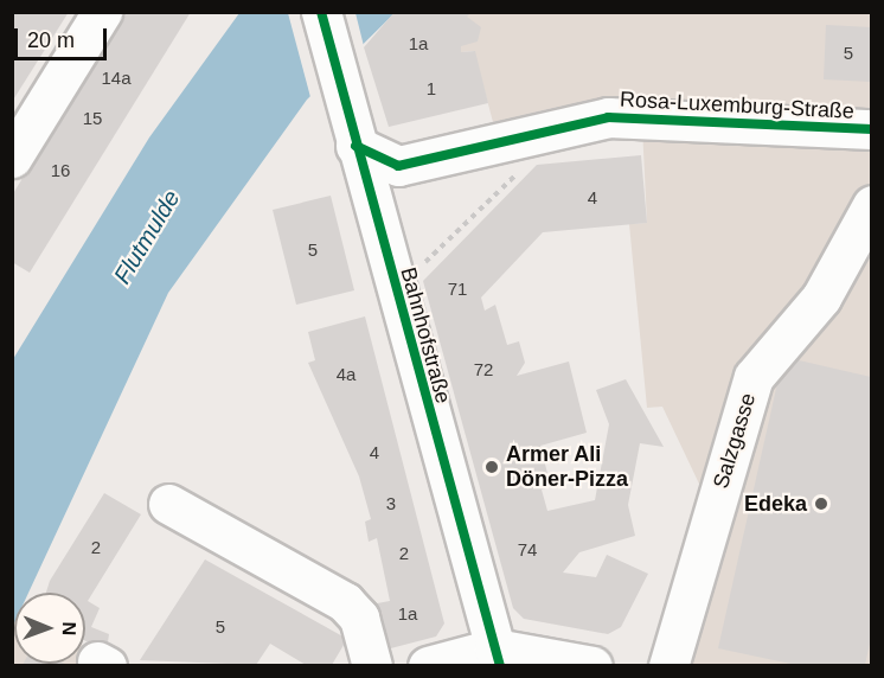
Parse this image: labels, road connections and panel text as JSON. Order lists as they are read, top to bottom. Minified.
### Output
{"streets":{"street":["Rosa-Luxemburg-Straße","Bahnhofstraße","Salzgasse"]},"crossings":[["Rosa-Luxemburg-Straße","Bahnhofstraße"]],"water":["Flutmulde"],"places":["Armer Ali Döner-Pizza","Edeka"],"house_numbers":["1a","5","14a","1","15","16","4","5","71","72","4a","4","3","2","74","2","1a","5"],"scale_bar":"20 m","north":"right"}
